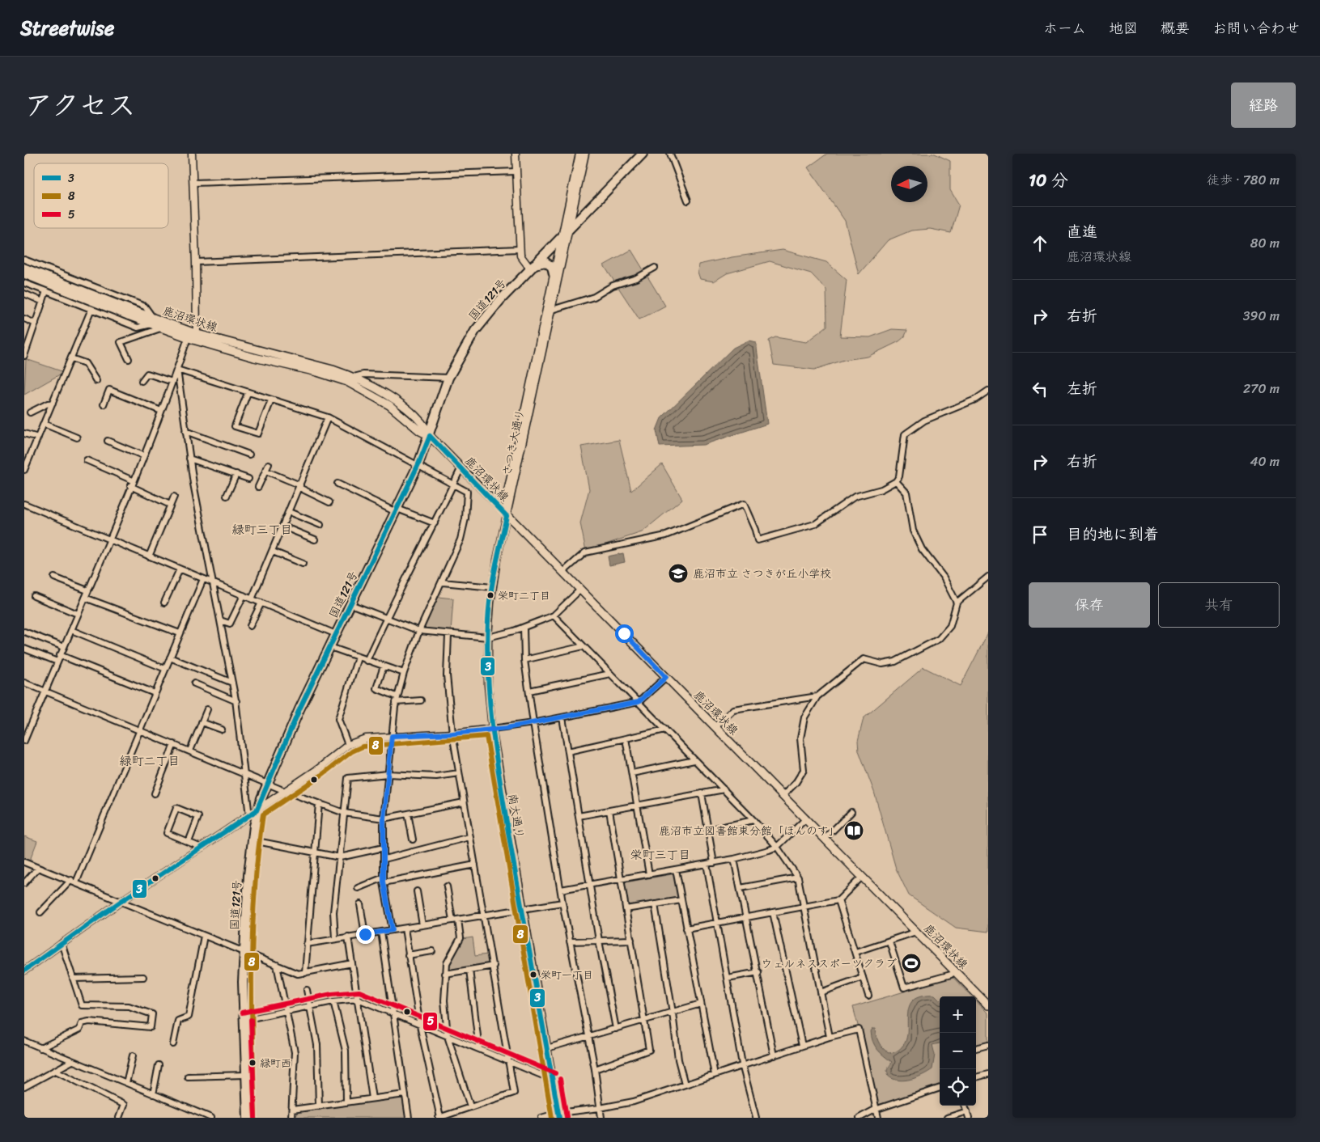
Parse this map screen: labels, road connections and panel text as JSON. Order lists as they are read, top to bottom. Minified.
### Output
{"streets":{"highway":["国道121号"],"main road":["鹿沼環状線"],"street":["さつき大通り","南大通り"]},"crossings":[["国道121号","鹿沼環状線"],["国道121号","さつき大通り"],["鹿沼環状線","さつき大通り"],["鹿沼環状線","南大通り"],["さつき大通り","南大通り"]],"districts":["緑町三丁目","緑町二丁目","栄町三丁目"],"places":{"school or university":["鹿沼市立 さつきが丘小学校"],"other":["栄町二丁目","栄町一丁目","緑町西"],"library":["鹿沼市立図書館東分館「ほんのす」"],"sports":["ウェルネススポーツクラブ"]},"lines":["transit line 3","transit line 8","transit line 5"],"legend":["3","8","5"],"north":"left","page":{"header":"Streetwise","nav":["ホーム","地図","概要","お問い合わせ"],"title":"アクセス","buttons":["経路",["保存","共有"]],"heading":["10 分","徒歩 · 780 m"],"list":[["直進","鹿沼環状線","80 m"],["右折","390 m"],["左折","270 m"],["右折","40 m"],"目的地に到着"],"map_buttons":["+","−"]}}
